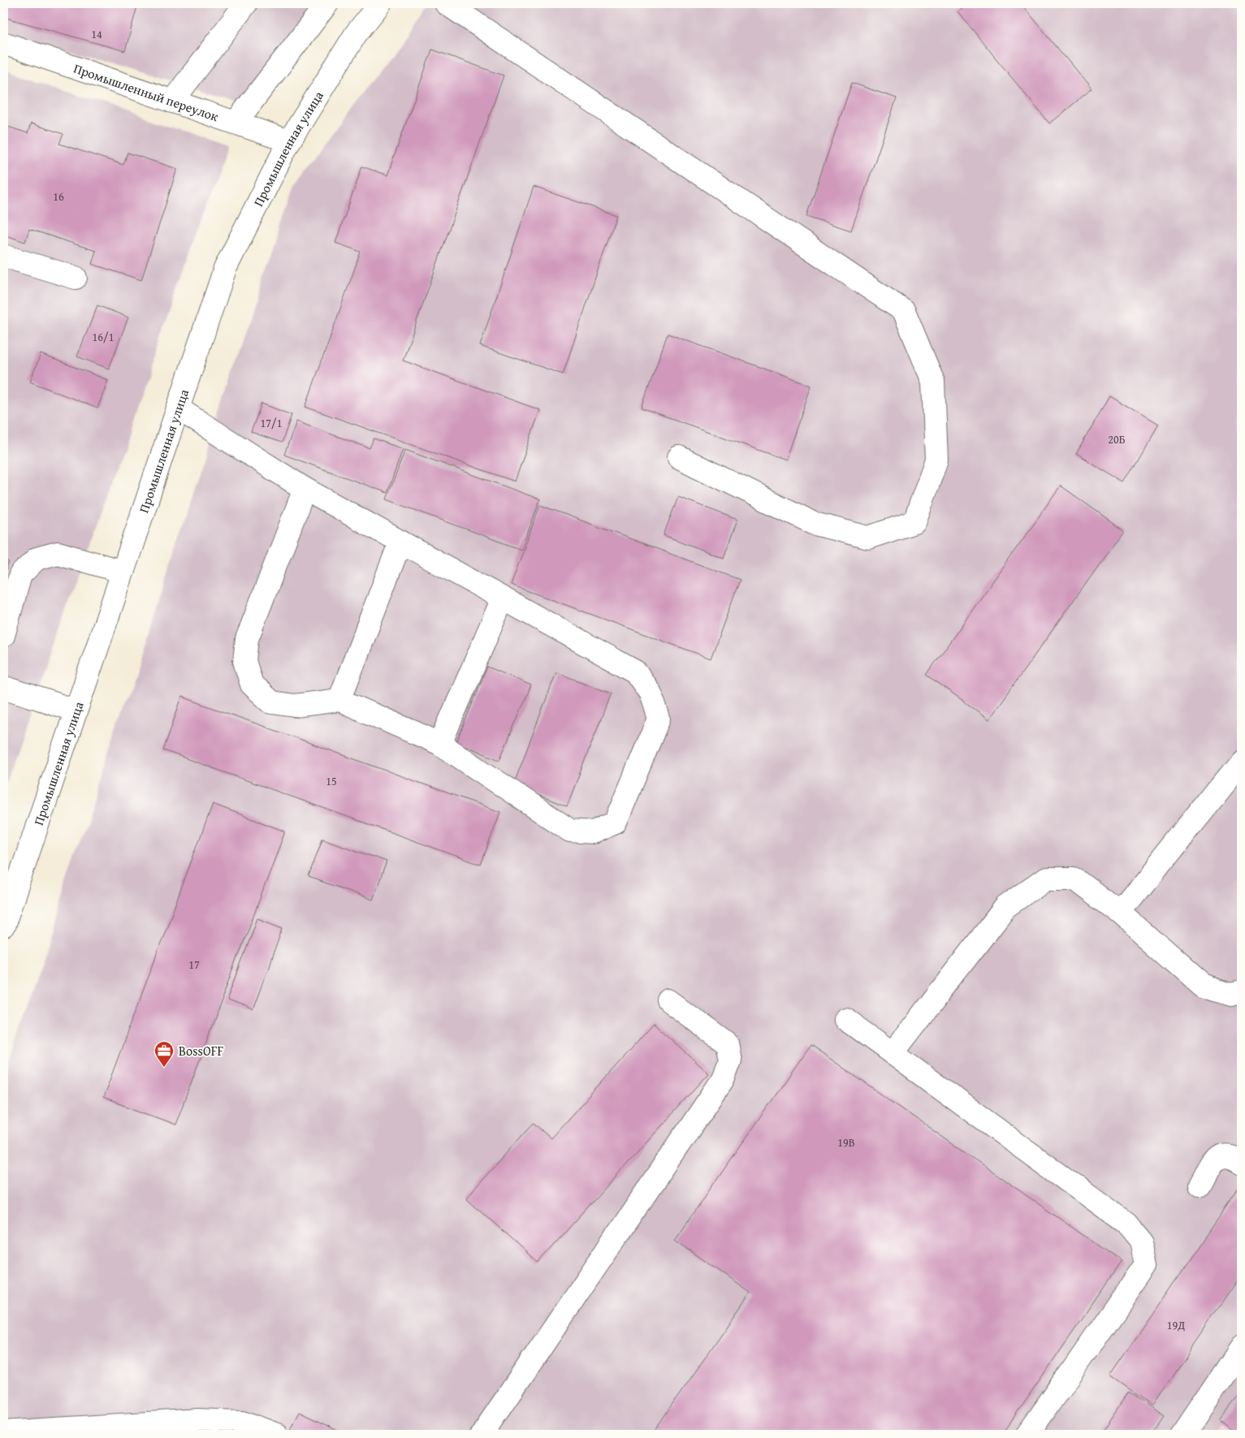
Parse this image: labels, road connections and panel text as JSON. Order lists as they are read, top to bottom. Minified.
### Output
{"streets":{"street":["Промышленный переулок","Промышленная улица"]},"crossings":[["Промышленный переулок","Промышленная улица"]],"places":{"office":["BossOFF"]},"house_numbers":["14","16","16/1","17/1","20Б","15","17","19В","19Д"]}
